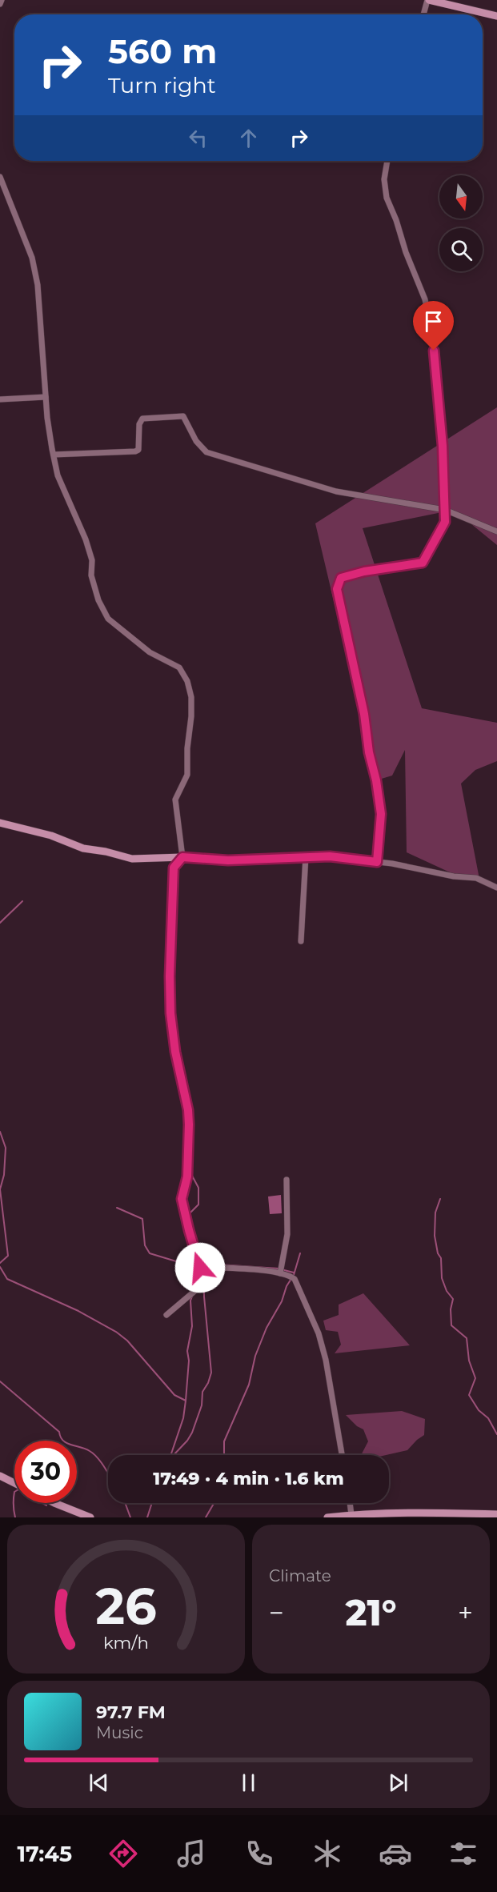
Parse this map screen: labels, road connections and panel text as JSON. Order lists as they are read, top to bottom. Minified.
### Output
{"north":"bottom","page":{"turn":["560 m","Turn right"],"limit":"30","trip":"17:49 · 4 min · 1.6 km","tile":"Climate","heat":["−","21°","+"],"song":["97.7 FM","Music"],"tabs":"17:45","gauge":["26","km/h"]}}
